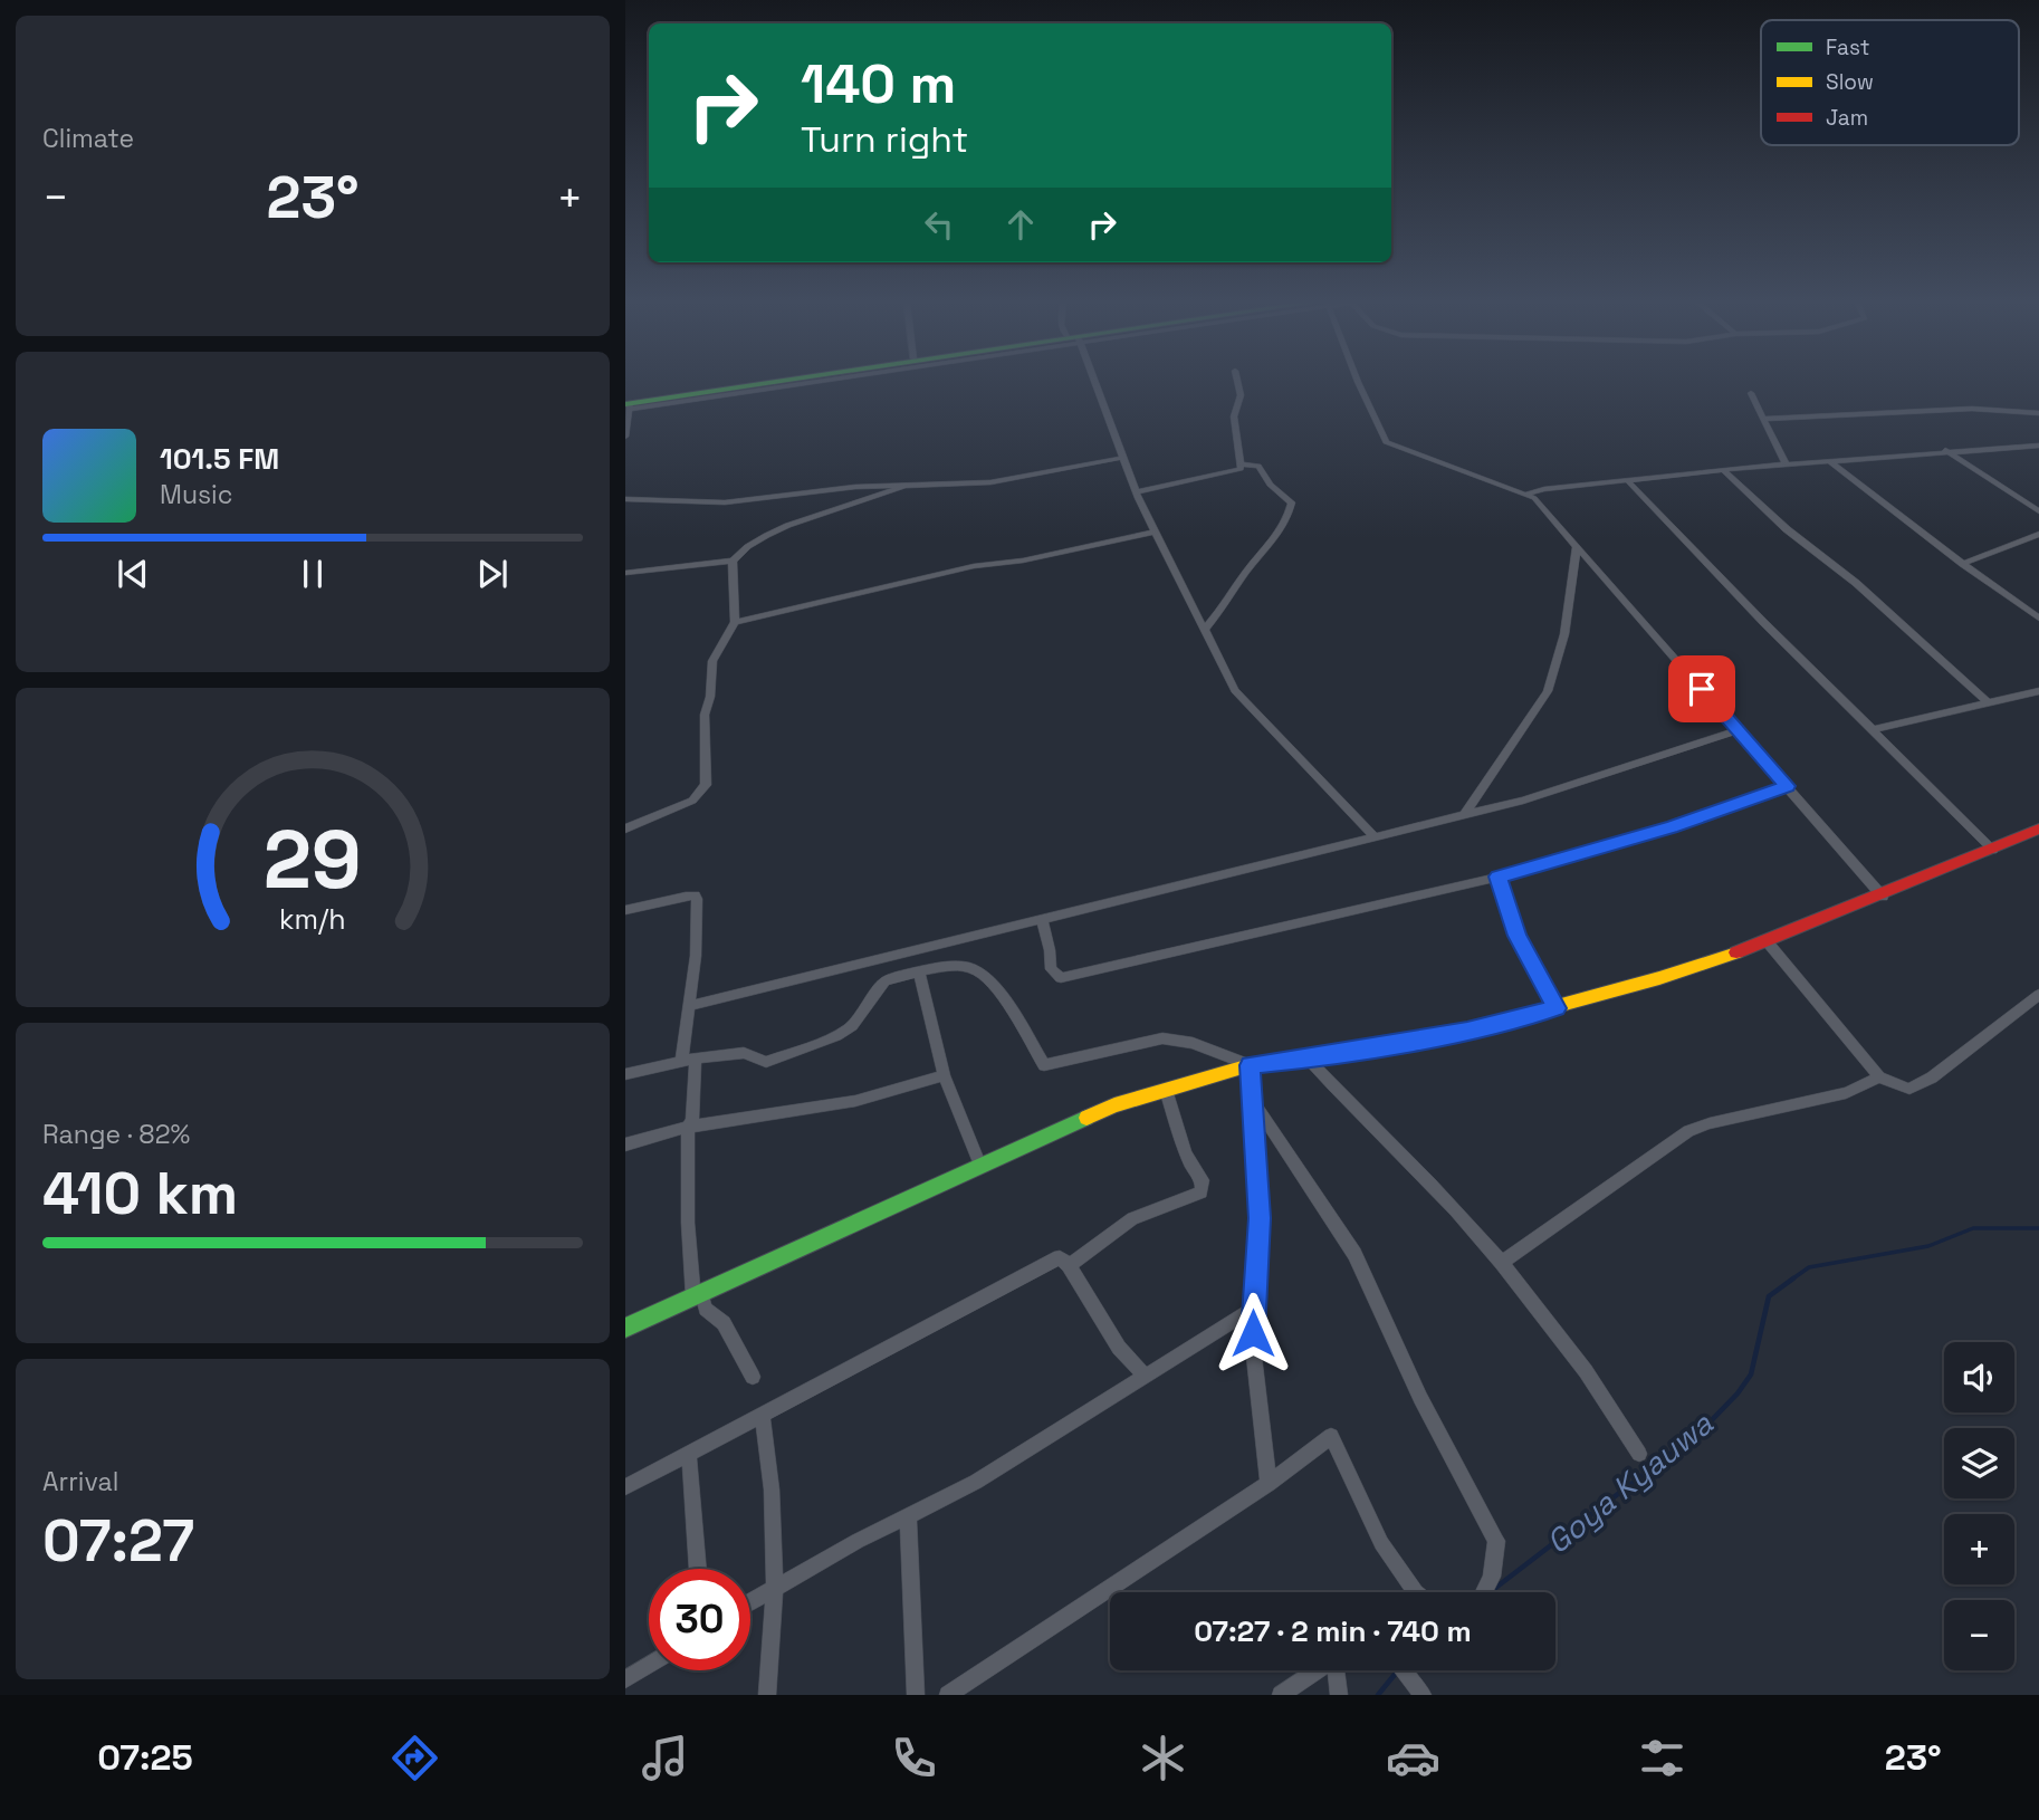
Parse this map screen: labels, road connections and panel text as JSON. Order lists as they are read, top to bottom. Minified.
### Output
{"water":["Goya Kyauwa"],"legend":["Fast","Slow","Jam"],"page":{"tile":["Climate",["Range · 82%","410 km"],["Arrival","07:27"]],"turn":["140 m","Turn right"],"heat":["−","23°","+"],"song":["101.5 FM","Music"],"map_buttons":["+","−"],"limit":"30","trip":"07:27 · 2 min · 740 m","tabs":["07:25","23°"],"gauge":["29","km/h"]}}
